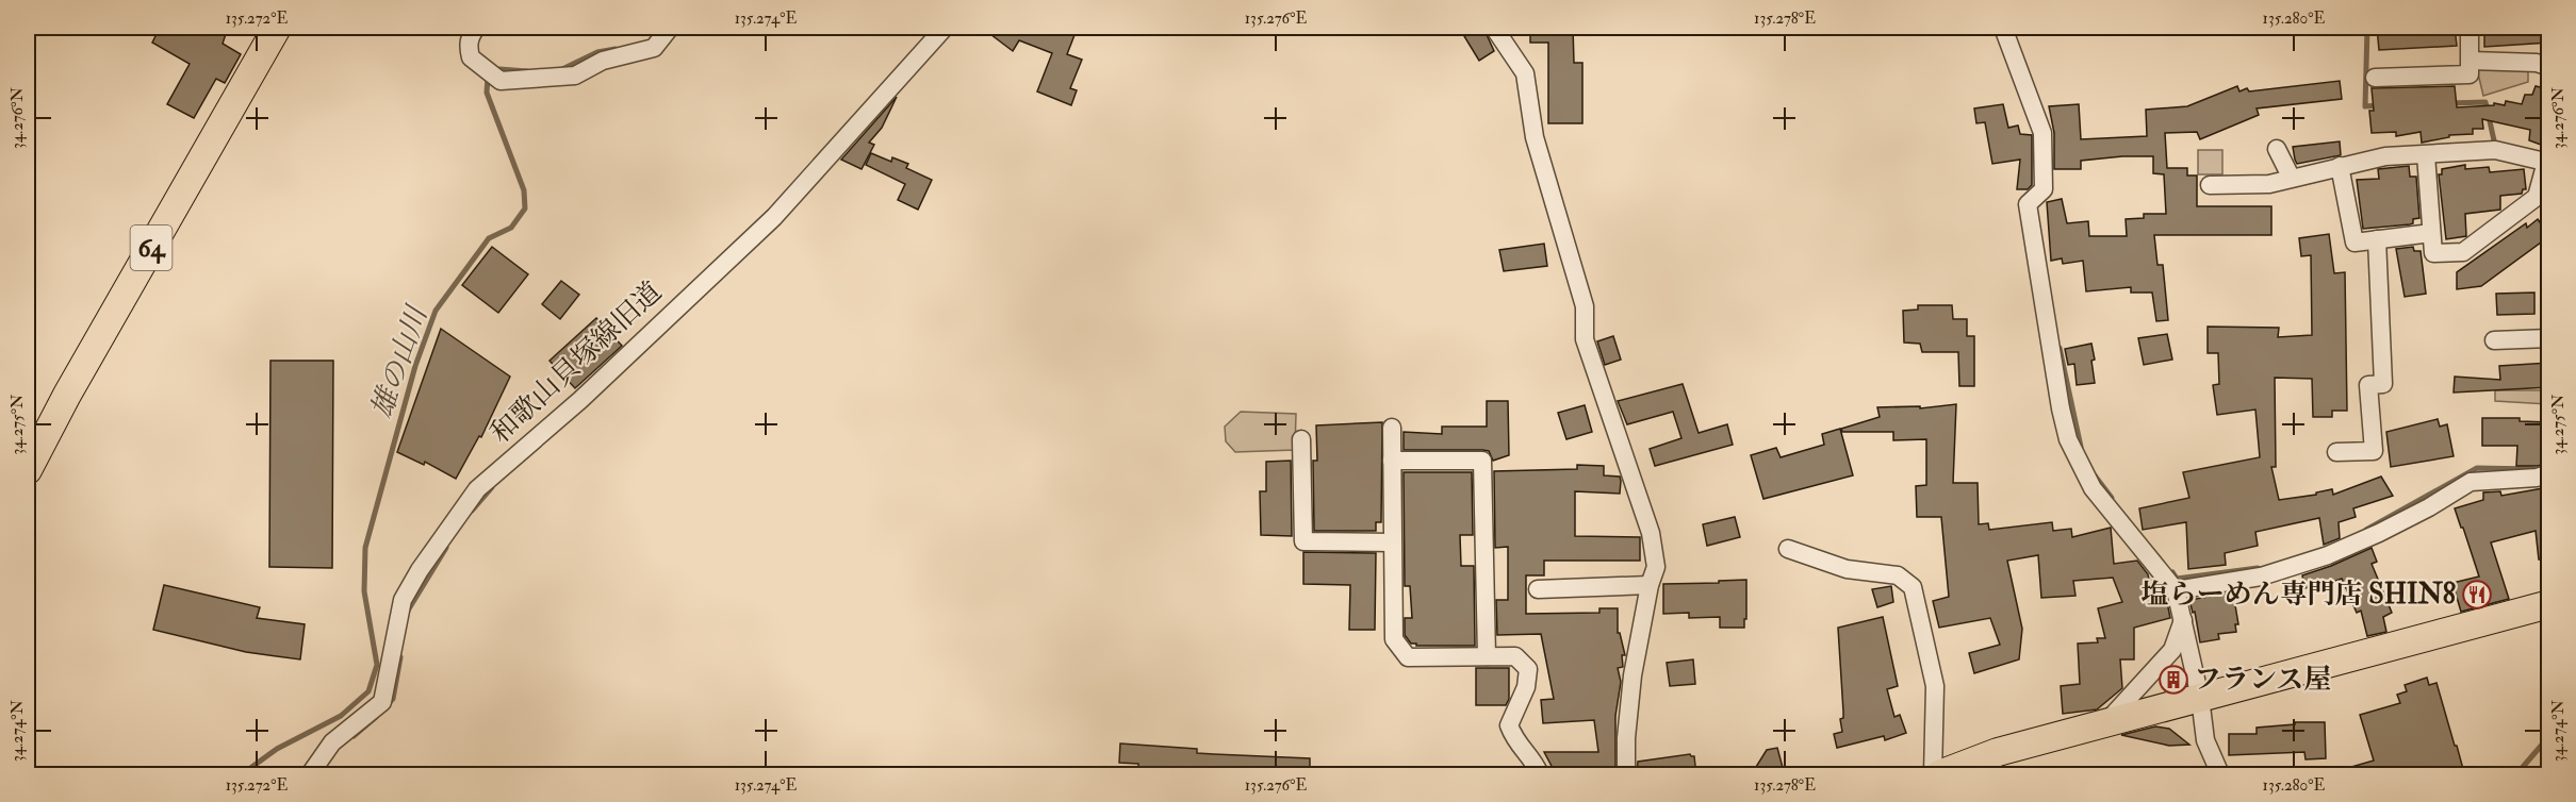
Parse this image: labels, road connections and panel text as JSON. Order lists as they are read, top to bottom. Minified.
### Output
{"streets":{"main road":["64"],"street":["和歌山貝塚線旧道"]},"water":["雄の山川"],"places":{"restaurant":["塩らーめん専門店 SHIN8"],"building":["フランス屋"]},"coordinates":["135.272°E","135.274°E","135.276°E","135.278°E","135.280°E","34.276°N","34.275°N","34.274°N"]}
